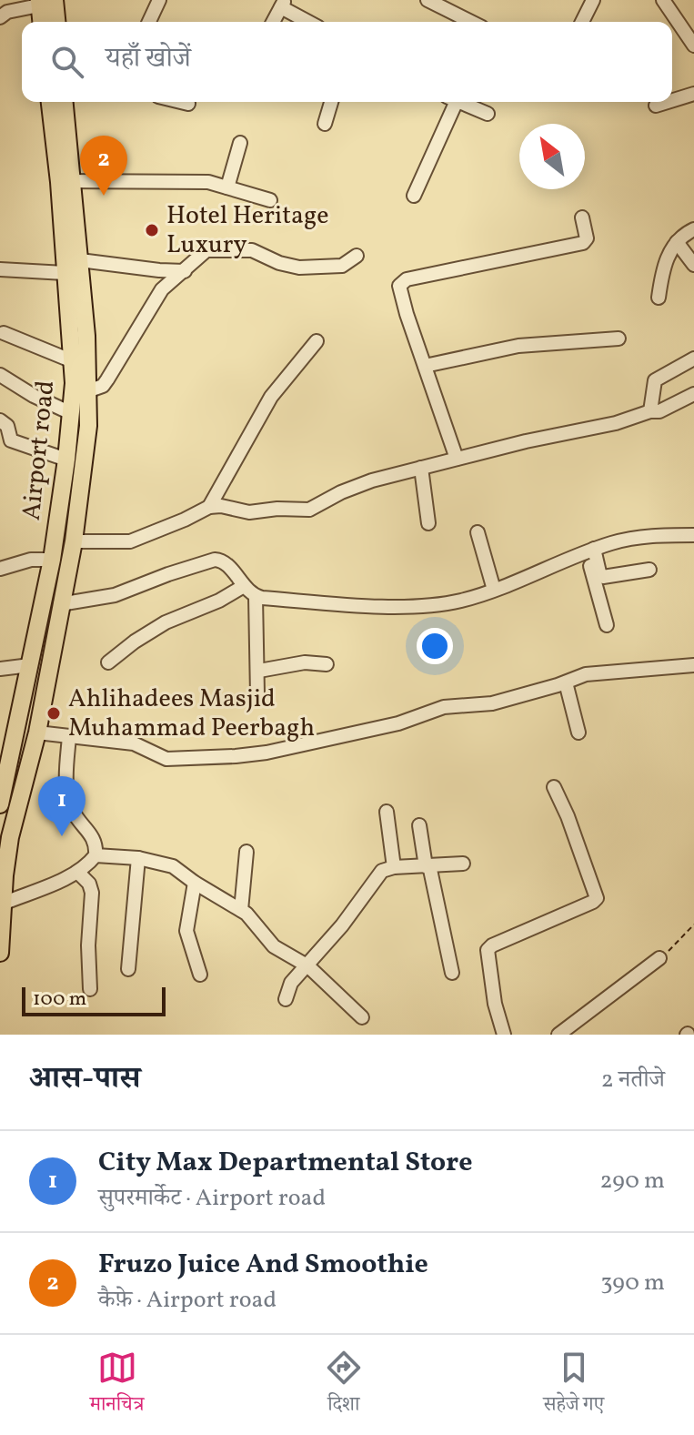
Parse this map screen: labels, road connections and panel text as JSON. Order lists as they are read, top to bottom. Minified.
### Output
{"streets":{"main road":["Airport road"]},"places":["Hotel Heritage Luxury","Ahlihadees Masjid Muhammad Peerbagh"],"scale_bar":"100 m","north":"top left","page":{"search":"यहाँ खोजें","pins":["2","1"],"scale":"100 m","heading":["आस-पास","2 नतीजे"],"list":[{"mark":"1","name":"City Max Departmental Store","note":"सुपरमार्केट · Airport road","value":"290 m"},{"mark":"2","name":"Fruzo Juice And Smoothie","note":"कैफ़े · Airport road","value":"390 m"}],"nav":["मानचित्र","दिशा","सहेजे गए"]}}
